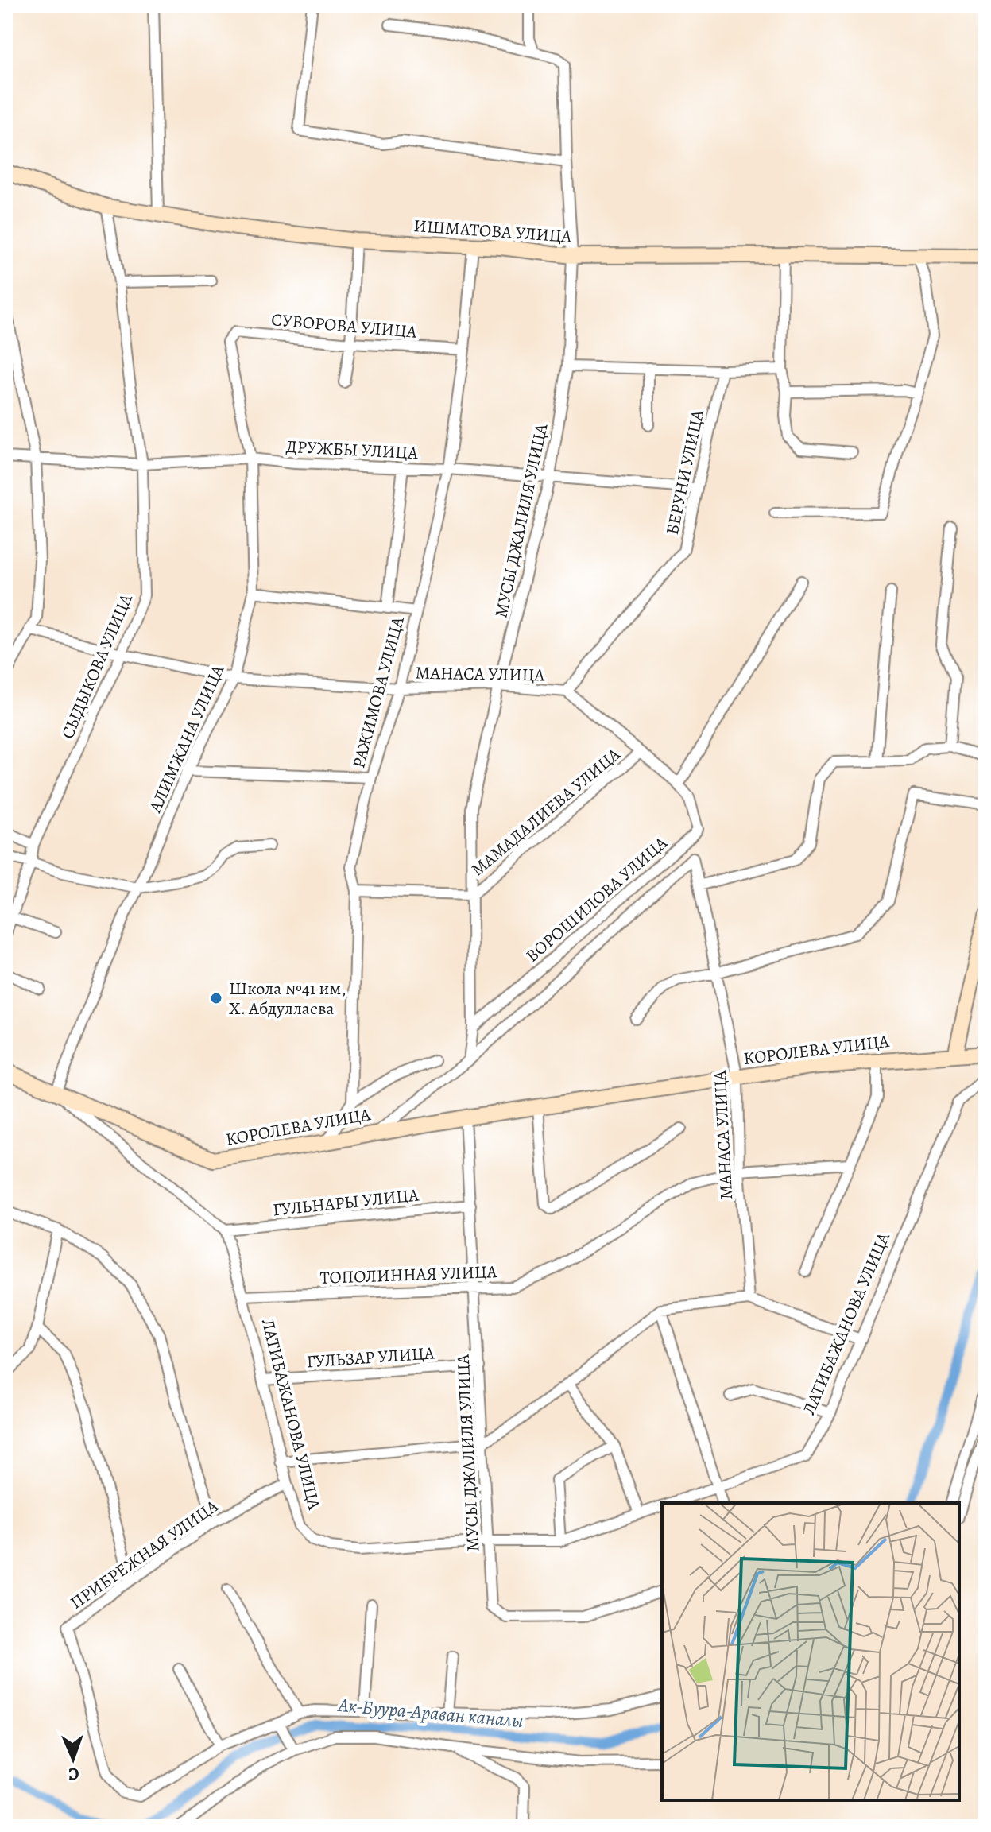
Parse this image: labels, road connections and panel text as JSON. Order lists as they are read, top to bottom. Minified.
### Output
{"streets":{"street":["ИШМАТОВА УЛИЦА","СУВОРОВА УЛИЦА","ДРУЖБЫ УЛИЦА","БЕРУНИ УЛИЦА","МУСЫ ДЖАЛИЛЯ УЛИЦА","СЫДЫКОВА УЛИЦА","МАНАСА УЛИЦА","РАЖИМОВА УЛИЦА","АЛИМЖАНА УЛИЦА","МАМАДАЛИЕВА УЛИЦА","ВОРОШИЛОВА УЛИЦА","КОРОЛЕВА УЛИЦА","ГУЛЬНАРЫ УЛИЦА","ТОПОЛИННАЯ УЛИЦА","ЛАТИБАЖАНОВА УЛИЦА","ГУЛЬЗАР УЛИЦА","ПРИБРЕЖНАЯ УЛИЦА"]},"crossings":[["ИШМАТОВА УЛИЦА","МУСЫ ДЖАЛИЛЯ УЛИЦА"],["ИШМАТОВА УЛИЦА","СЫДЫКОВА УЛИЦА"],["ИШМАТОВА УЛИЦА","РАЖИМОВА УЛИЦА"],["СУВОРОВА УЛИЦА","РАЖИМОВА УЛИЦА"],["СУВОРОВА УЛИЦА","АЛИМЖАНА УЛИЦА"],["ДРУЖБЫ УЛИЦА","БЕРУНИ УЛИЦА"],["ДРУЖБЫ УЛИЦА","МУСЫ ДЖАЛИЛЯ УЛИЦА"],["ДРУЖБЫ УЛИЦА","СЫДЫКОВА УЛИЦА"],["ДРУЖБЫ УЛИЦА","РАЖИМОВА УЛИЦА"],["ДРУЖБЫ УЛИЦА","АЛИМЖАНА УЛИЦА"],["БЕРУНИ УЛИЦА","МАНАСА УЛИЦА"],["МУСЫ ДЖАЛИЛЯ УЛИЦА","МАНАСА УЛИЦА"],["МУСЫ ДЖАЛИЛЯ УЛИЦА","МАМАДАЛИЕВА УЛИЦА"],["МУСЫ ДЖАЛИЛЯ УЛИЦА","ВОРОШИЛОВА УЛИЦА"],["МУСЫ ДЖАЛИЛЯ УЛИЦА","КОРОЛЕВА УЛИЦА"],["МУСЫ ДЖАЛИЛЯ УЛИЦА","ГУЛЬНАРЫ УЛИЦА"],["МУСЫ ДЖАЛИЛЯ УЛИЦА","ТОПОЛИННАЯ УЛИЦА"],["МУСЫ ДЖАЛИЛЯ УЛИЦА","ЛАТИБАЖАНОВА УЛИЦА"],["МУСЫ ДЖАЛИЛЯ УЛИЦА","ГУЛЬЗАР УЛИЦА"],["СЫДЫКОВА УЛИЦА","МАНАСА УЛИЦА"],["МАНАСА УЛИЦА","РАЖИМОВА УЛИЦА"],["МАНАСА УЛИЦА","АЛИМЖАНА УЛИЦА"],["МАНАСА УЛИЦА","МАМАДАЛИЕВА УЛИЦА"],["МАНАСА УЛИЦА","ВОРОШИЛОВА УЛИЦА"],["МАНАСА УЛИЦА","КОРОЛЕВА УЛИЦА"],["МАНАСА УЛИЦА","ТОПОЛИННАЯ УЛИЦА"],["РАЖИМОВА УЛИЦА","МАМАДАЛИЕВА УЛИЦА"],["АЛИМЖАНА УЛИЦА","КОРОЛЕВА УЛИЦА"],["ВОРОШИЛОВА УЛИЦА","КОРОЛЕВА УЛИЦА"],["ГУЛЬНАРЫ УЛИЦА","ЛАТИБАЖАНОВА УЛИЦА"],["ТОПОЛИННАЯ УЛИЦА","ЛАТИБАЖАНОВА УЛИЦА"],["ЛАТИБАЖАНОВА УЛИЦА","ГУЛЬЗАР УЛИЦА"],["ЛАТИБАЖАНОВА УЛИЦА","ПРИБРЕЖНАЯ УЛИЦА"]],"water":["Ак-Буура-Араван каналы"],"places":["Школа №41 им, Х. Абдуллаева"],"north":"bottom"}
